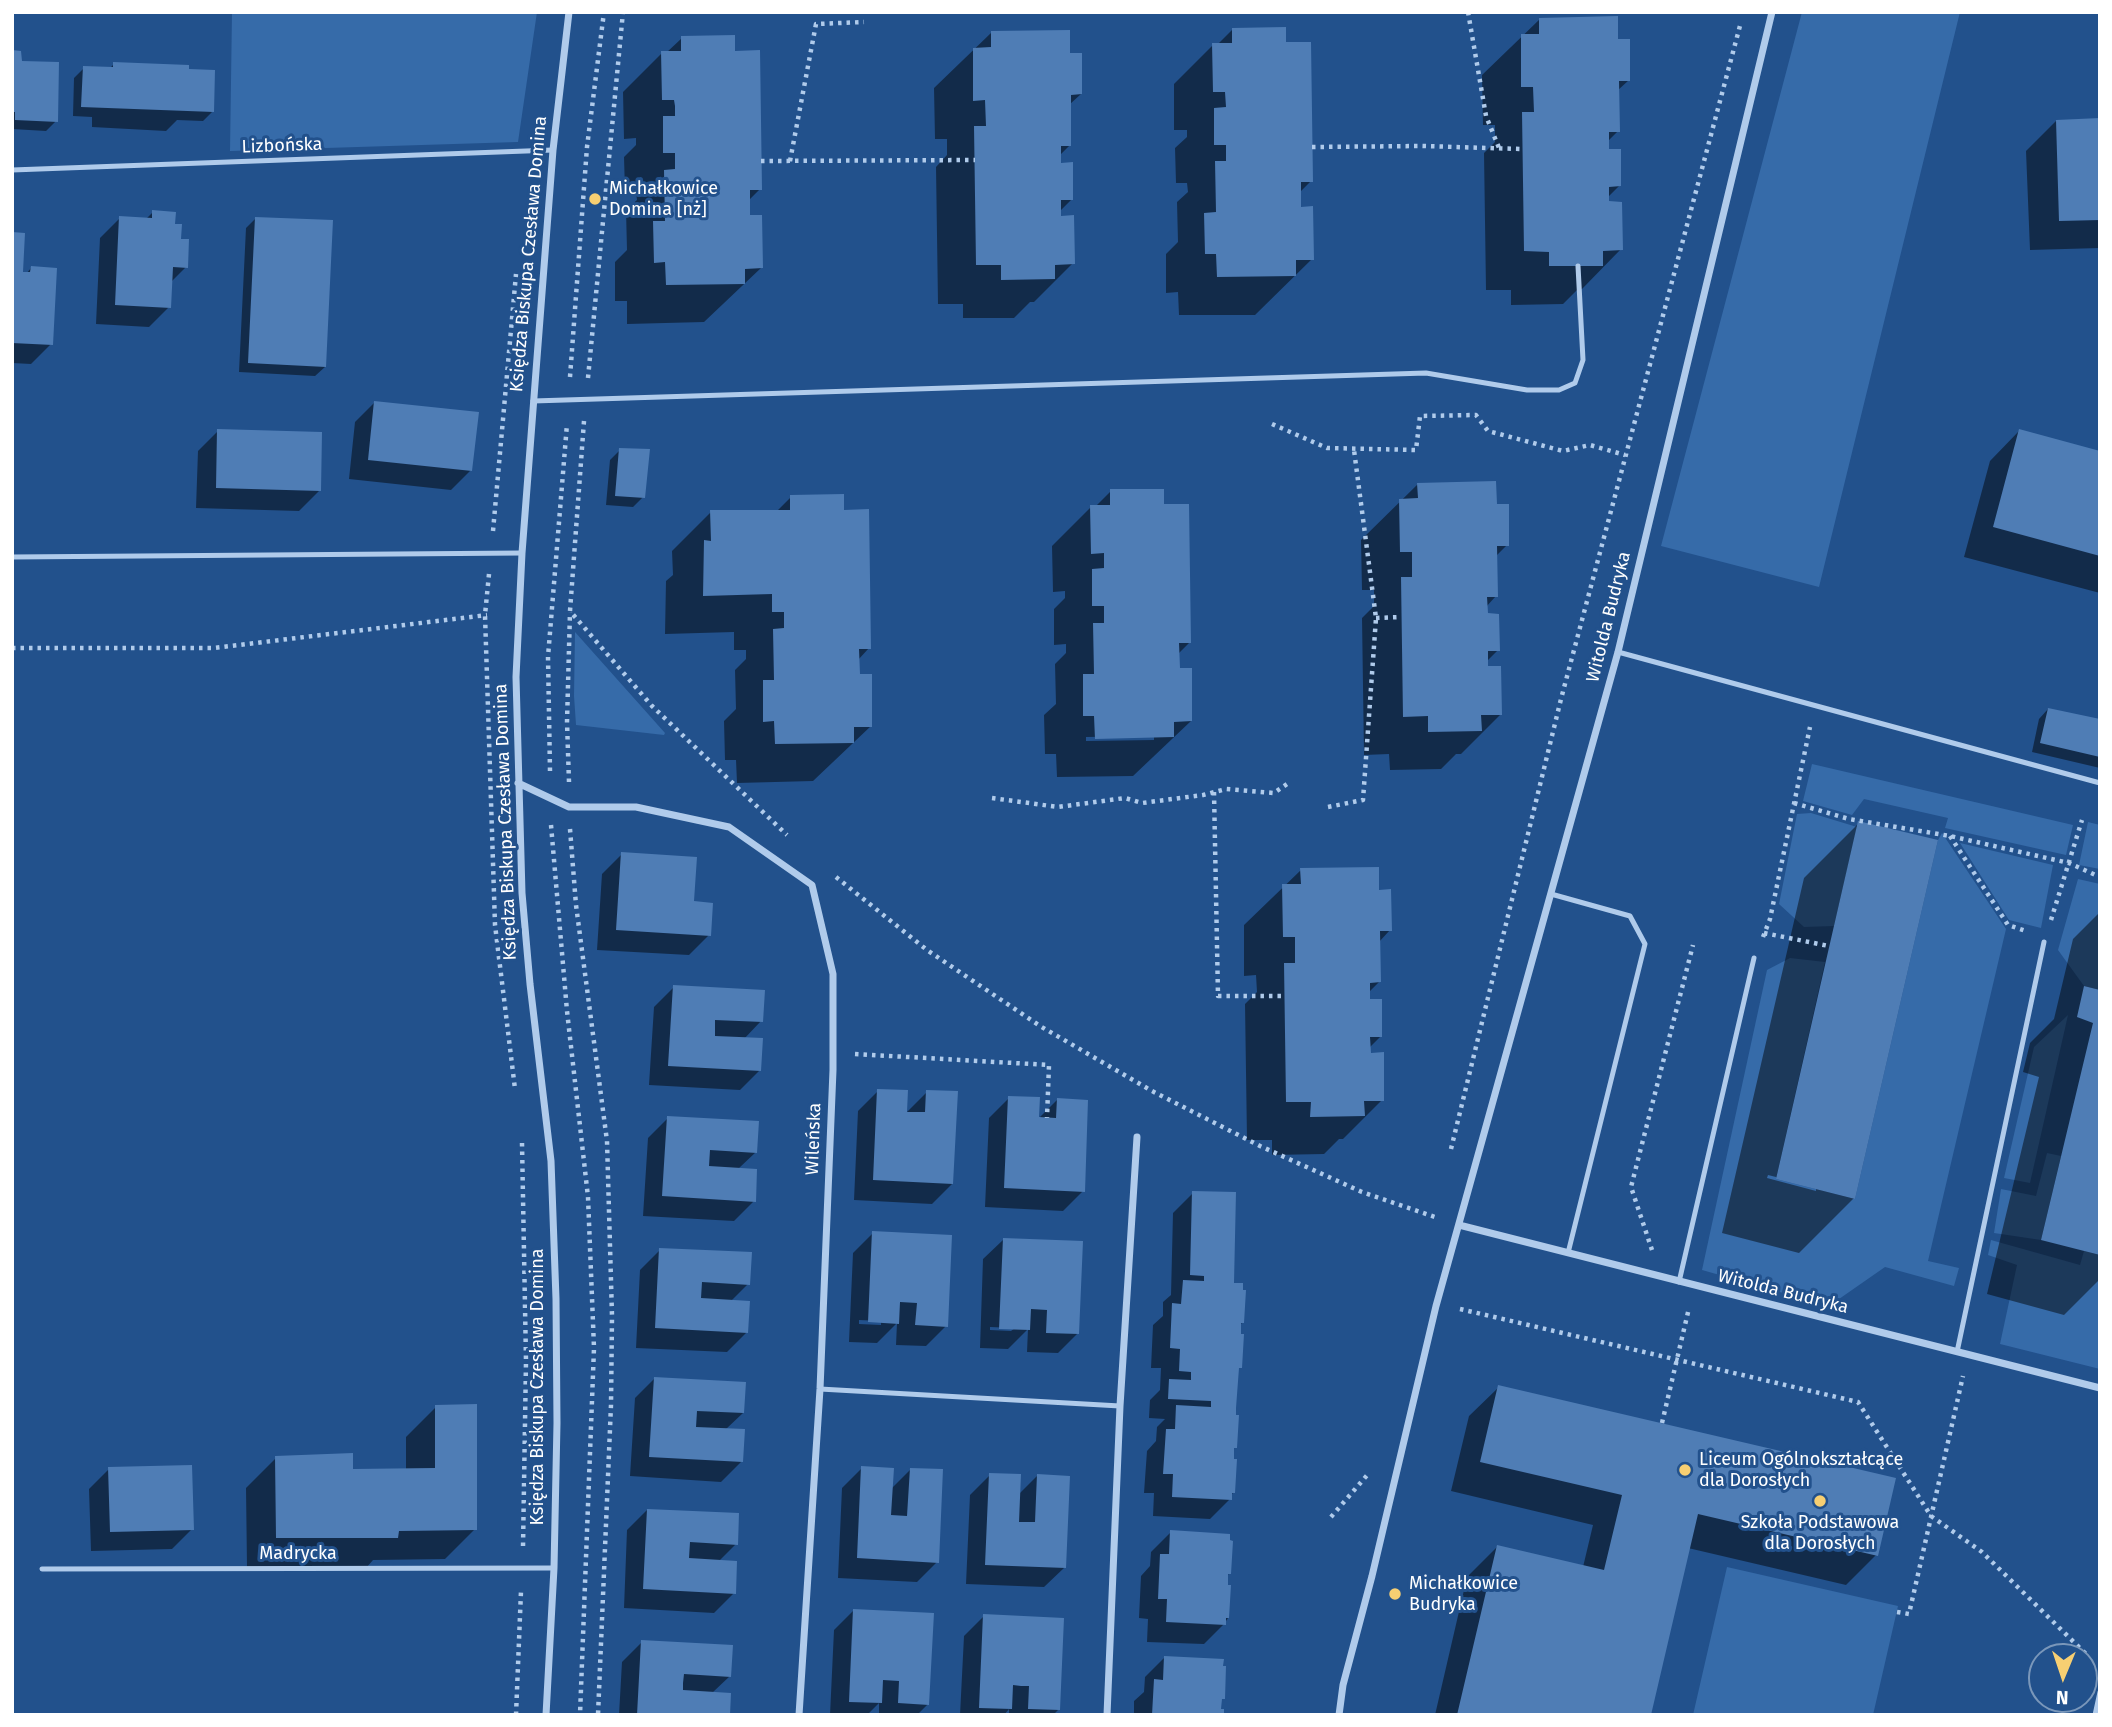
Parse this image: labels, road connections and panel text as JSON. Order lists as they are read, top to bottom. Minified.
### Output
{"streets":{"street":["Księdza Biskupa Czesława Domina","Witolda Budryka","Wileńska"],"lane":["Lizbońska","Madrycka"]},"crossings":[["Lizbońska","Księdza Biskupa Czesława Domina"],["Księdza Biskupa Czesława Domina","Wileńska"],["Księdza Biskupa Czesława Domina","Madrycka"]],"places":["Michałkowice Domina [nż]","Liceum Ogólnokształcące dla Dorosłych","Szkoła Podstawowa dla Dorosłych","Michałkowice Budryka"],"north":"bottom"}
